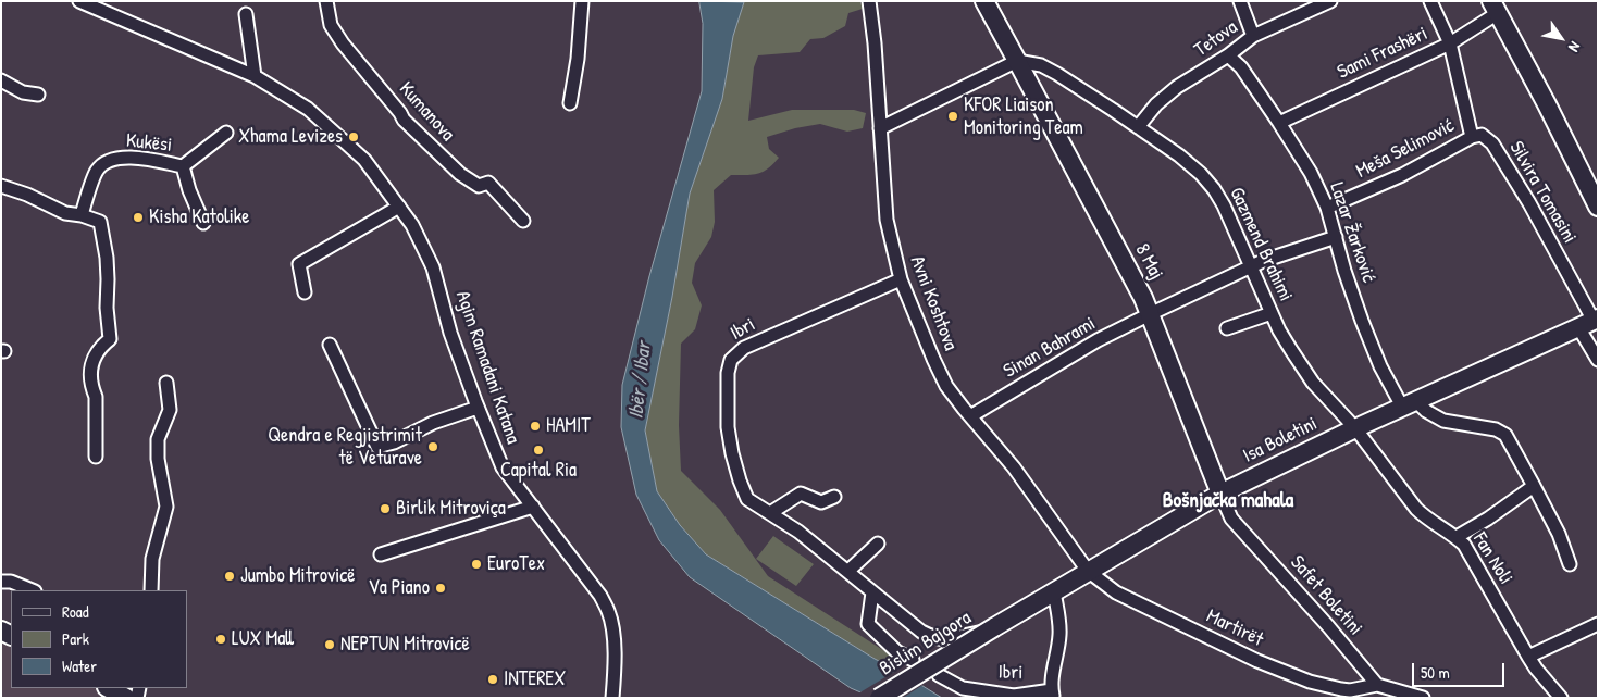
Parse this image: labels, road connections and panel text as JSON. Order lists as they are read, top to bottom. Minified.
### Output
{"streets":{"main road":["8 Maj","Isa Boletini","Bislim Bajgora"],"street":["Tetova","Sami Frashëri","Kumanova","Kukësi","Meša Selimović","Silvira Tomasini","Lazar Žarković","Gazmend Brahimi","Avni Koshtova","Ibri","Sinan Bahrami","Agim Ramadani Katana","Fan Noli","Safet Boletini","Martirët"]},"crossings":[["Tetova","Lazar Žarković"],["Tetova","Gazmend Brahimi"],["Sami Frashëri","Lazar Žarković"],["Meša Selimović","Silvira Tomasini"],["Meša Selimović","Lazar Žarković"],["Silvira Tomasini","Isa Boletini"],["Lazar Žarković","Sinan Bahrami"],["Lazar Žarković","Isa Boletini"],["Gazmend Brahimi","8 Maj"],["Gazmend Brahimi","Sinan Bahrami"],["Gazmend Brahimi","Isa Boletini"],["Gazmend Brahimi","Fan Noli"],["8 Maj","Sinan Bahrami"],["8 Maj","Isa Boletini"],["8 Maj","Safet Boletini"],["Avni Koshtova","Ibri"],["Avni Koshtova","Sinan Bahrami"],["Avni Koshtova","Isa Boletini"],["Avni Koshtova","Martirët"],["Ibri","Isa Boletini"],["Ibri","Bislim Bajgora"],["Isa Boletini","Fan Noli"],["Isa Boletini","Safet Boletini"],["Isa Boletini","Martirët"],["Isa Boletini","Bislim Bajgora"],["Safet Boletini","Martirët"]],"districts":["Bošnjačka mahala"],"water":["Ibër / Ibar"],"places":["KFOR Liaison Monitoring Team","Xhama Levizes","Kisha Katolike","HAMIT","Qendra e Regjistrimit të Veturave","Capital Ria","Birlik Mitroviça","EuroTex","Jumbo Mitrovicë","Va Piano","LUX Mall","NEPTUN Mitrovicë","INTEREX"],"legend":["Road","Park","Water"],"scale_bar":"50 m","north":"bottom right"}
